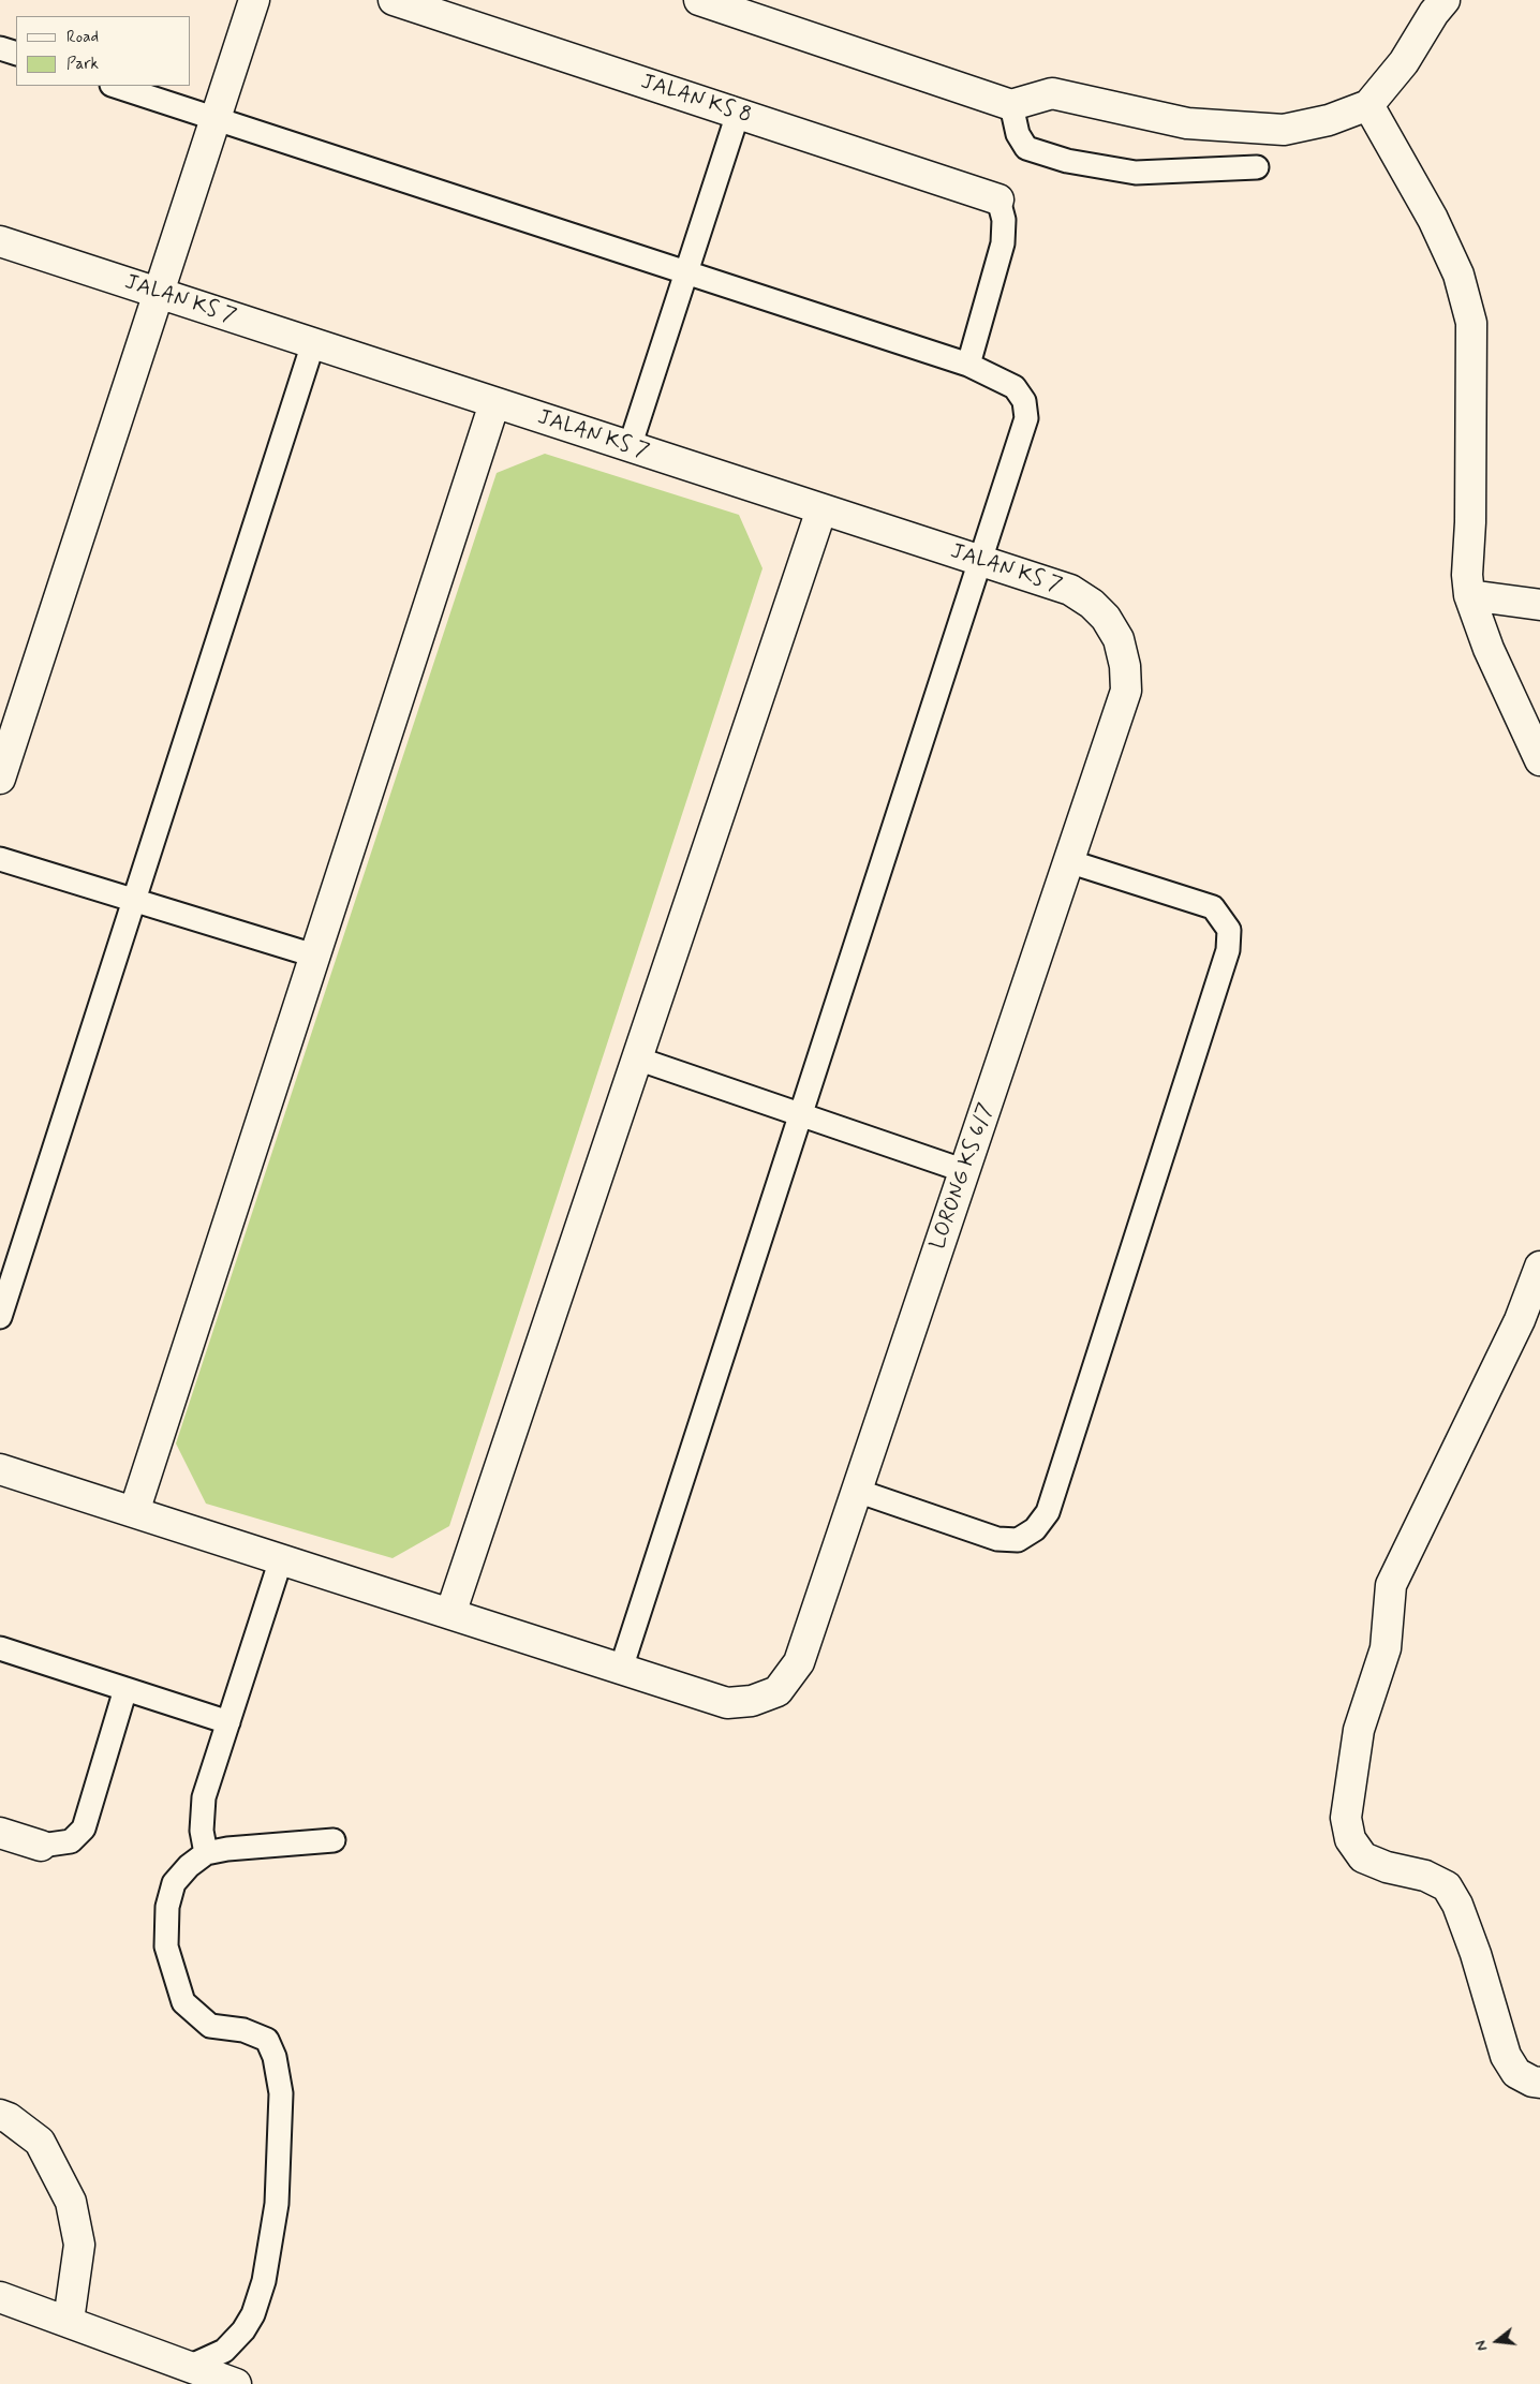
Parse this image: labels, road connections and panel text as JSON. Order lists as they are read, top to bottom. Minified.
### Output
{"streets":{"street":["JALAN KS 8","JALAN KS 7","LORONG KS 6/7"]},"crossings":[["JALAN KS 7","LORONG KS 6/7"]],"legend":["Road","Park"],"north":"left"}
